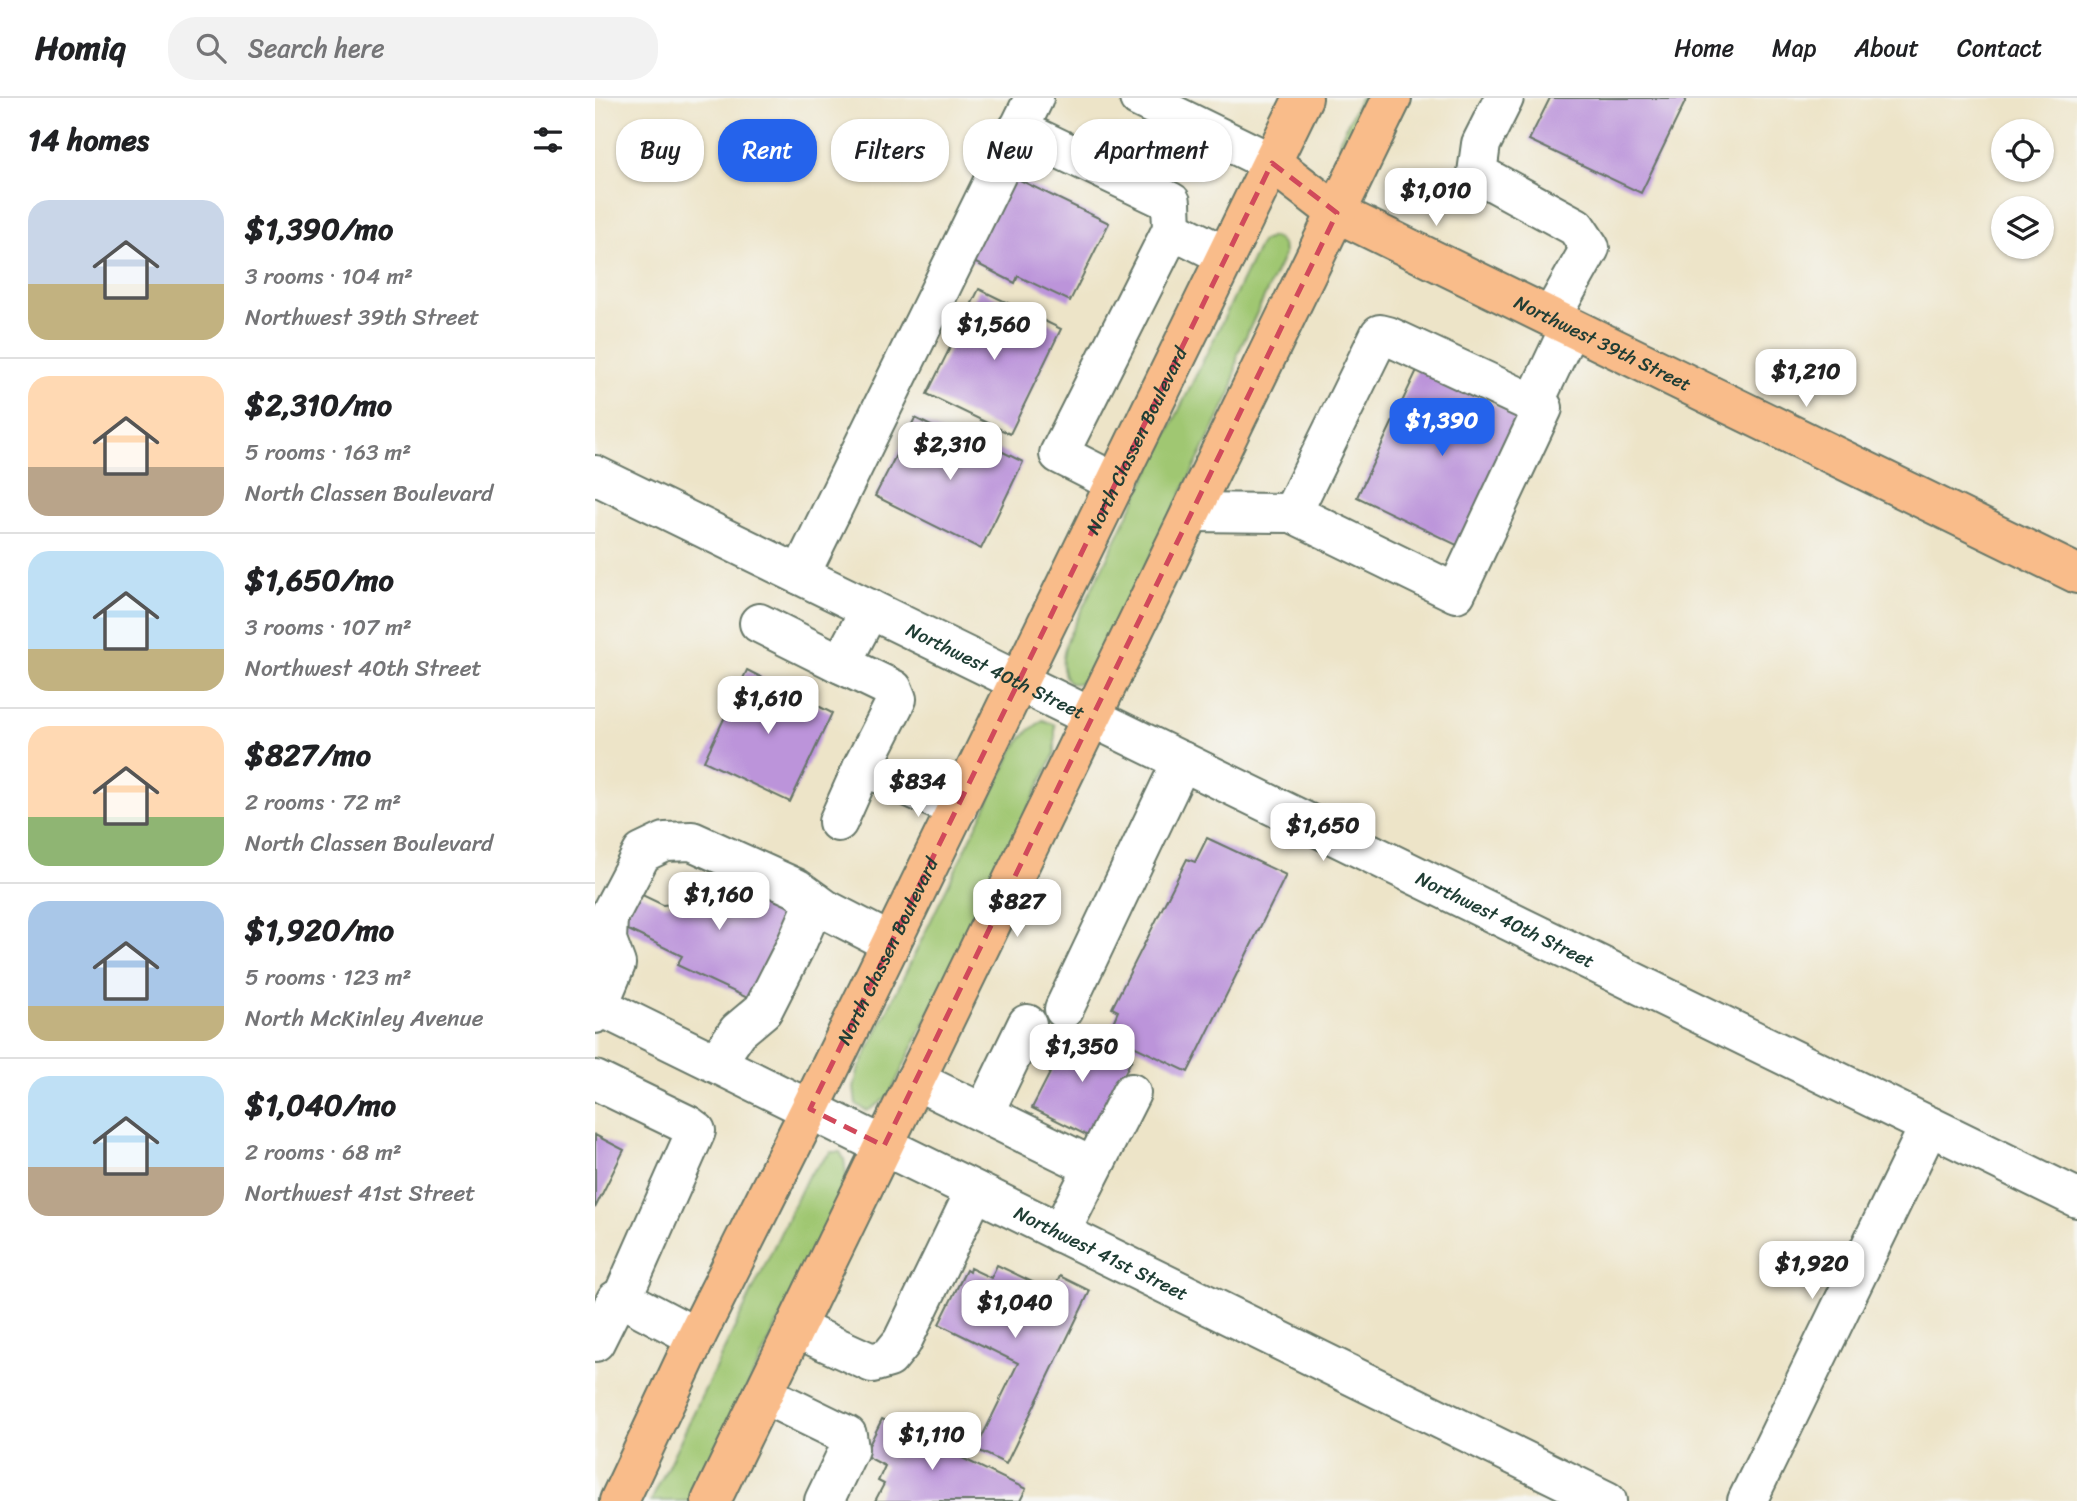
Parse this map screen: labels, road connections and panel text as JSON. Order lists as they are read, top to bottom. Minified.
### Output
{"streets":{"main road":["Northwest 39th Street","North Classen Boulevard"],"street":["Northwest 40th Street","Northwest 41st Street"]},"crossings":[["Northwest 39th Street","North Classen Boulevard"],["North Classen Boulevard","Northwest 40th Street"],["North Classen Boulevard","Northwest 41st Street"]],"page":{"header":"Homiq","search":"Search here","nav":["Home","Map","About","Contact"],"heading":"14 homes","chip":["Buy","Rent","Filters","New","Apartment"],"price":["$1,010","$1,560","$1,210","$1,390","$2,310","$1,610","$834","$1,650","$1,160","$827","$1,350","$1,920","$1,040","$1,110"],"list":[{"name":"$1,390/mo","note":"3 rooms · 104 m² · Northwest 39th Street"},{"name":"$2,310/mo","note":"5 rooms · 163 m² · North Classen Boulevard"},{"name":"$1,650/mo","note":"3 rooms · 107 m² · Northwest 40th Street"},{"name":"$827/mo","note":"2 rooms · 72 m² · North Classen Boulevard"},{"name":"$1,920/mo","note":"5 rooms · 123 m² · North McKinley Avenue"},{"name":"$1,040/mo","note":"2 rooms · 68 m² · Northwest 41st Street"}]}}
